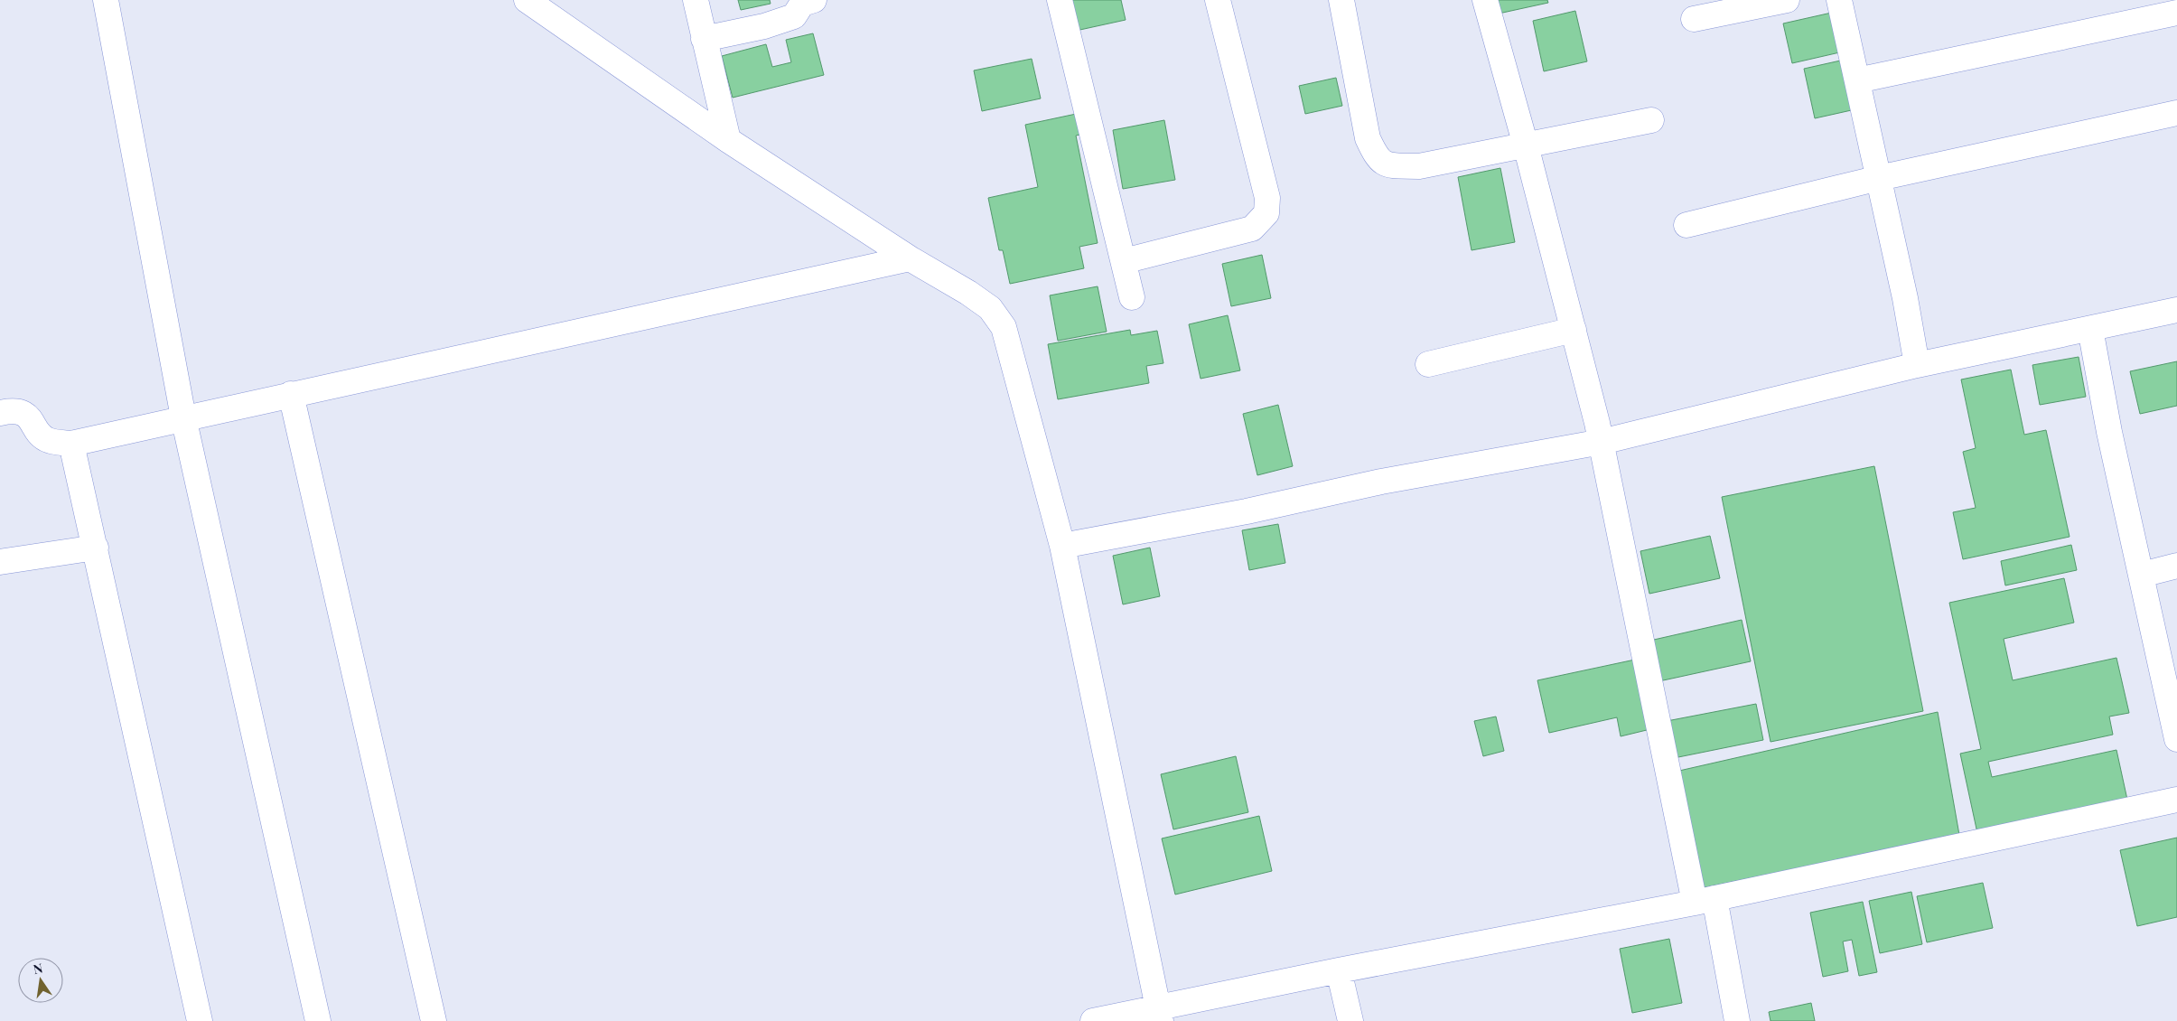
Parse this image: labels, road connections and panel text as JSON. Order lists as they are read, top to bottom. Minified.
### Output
{"north":"top"}
